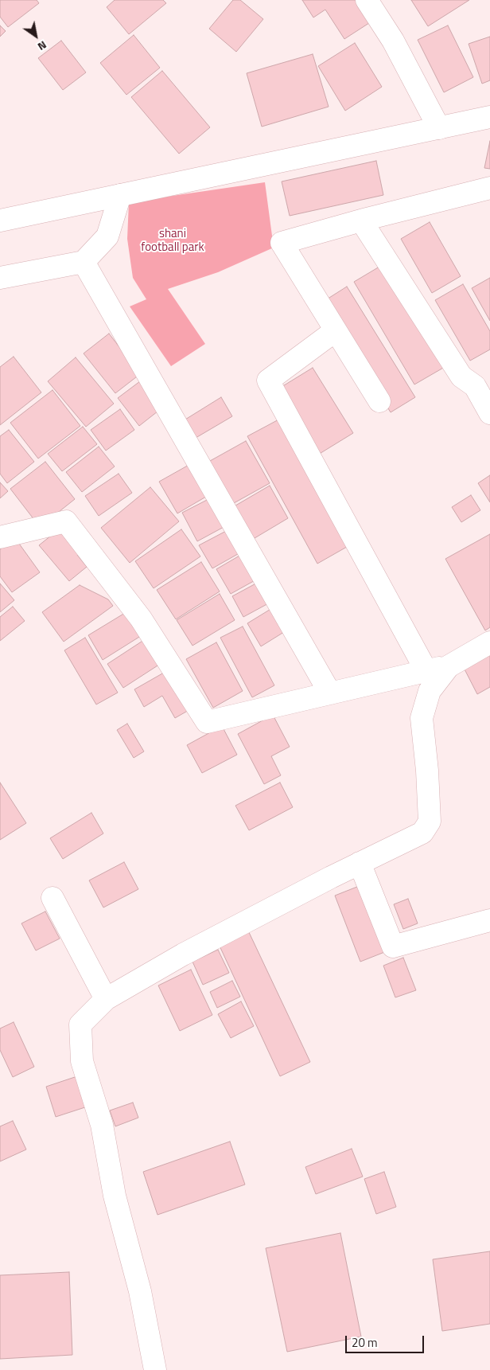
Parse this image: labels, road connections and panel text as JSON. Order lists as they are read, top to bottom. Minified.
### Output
{"parks":["shani football park"],"scale_bar":"20 m","north":"bottom right"}
